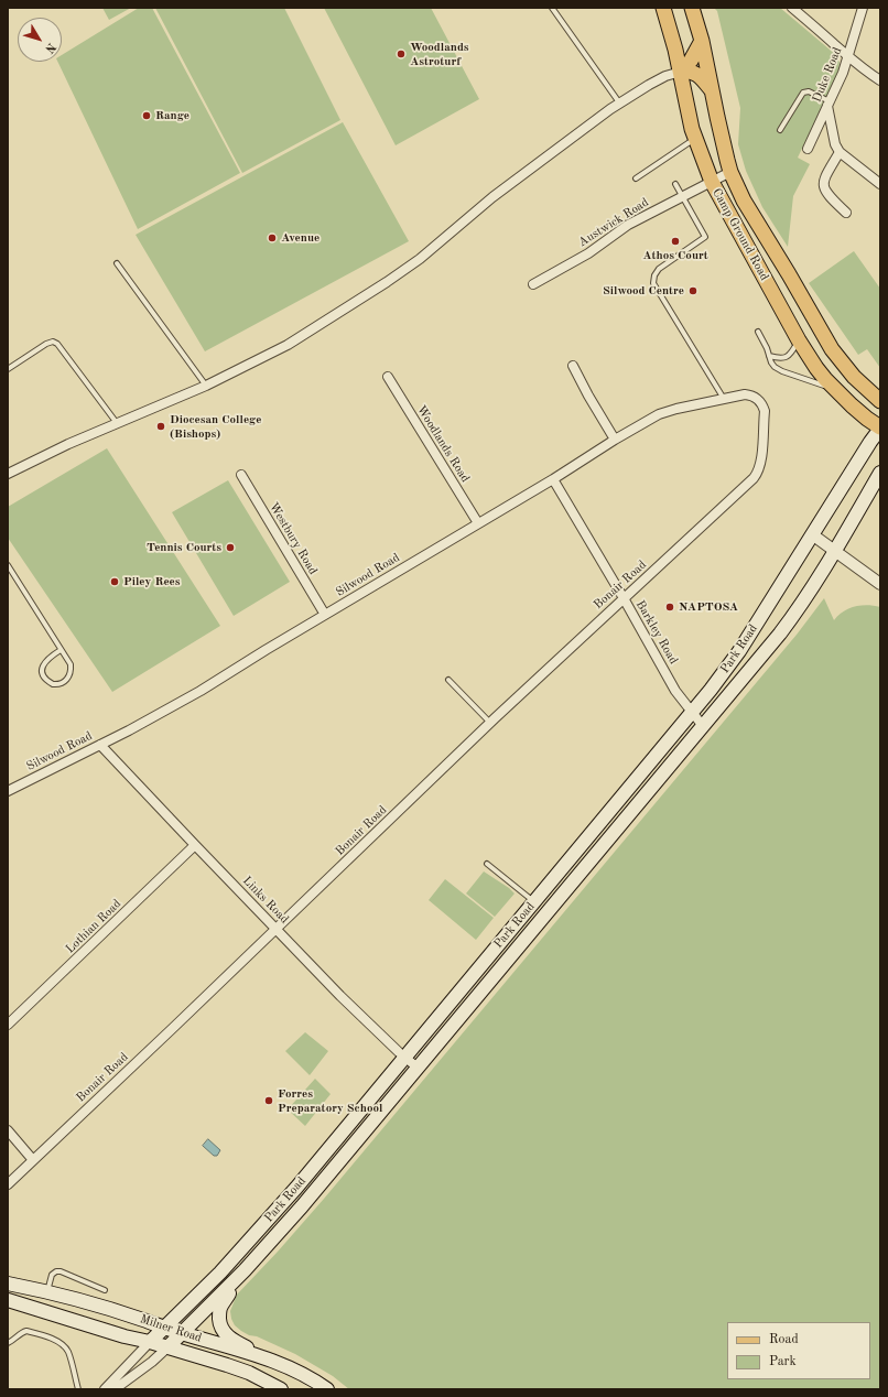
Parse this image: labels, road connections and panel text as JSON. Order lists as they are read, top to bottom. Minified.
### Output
{"streets":{"main road":["Camp Ground Road","Park Road","Milner Road"],"street":["Duke Road","Austwick Road","Woodlands Road","Westbury Road","Silwood Road","Bonair Road","Barkley Road","Links Road","Lothian Road"]},"crossings":[["Austwick Road","Camp Ground Road"],["Camp Ground Road","Park Road"],["Woodlands Road","Silwood Road"],["Westbury Road","Silwood Road"],["Silwood Road","Bonair Road"],["Silwood Road","Barkley Road"],["Silwood Road","Links Road"],["Bonair Road","Barkley Road"],["Bonair Road","Links Road"],["Barkley Road","Park Road"],["Park Road","Links Road"],["Park Road","Milner Road"],["Links Road","Lothian Road"]],"places":["Woodlands Astroturf","Range","Avenue","Athos Court","Silwood Centre","Diocesan College (Bishops)","Tennis Courts","Piley Rees","NAPTOSA","Forres Preparatory School"],"legend":["Road","Park"],"north":"bottom right"}
